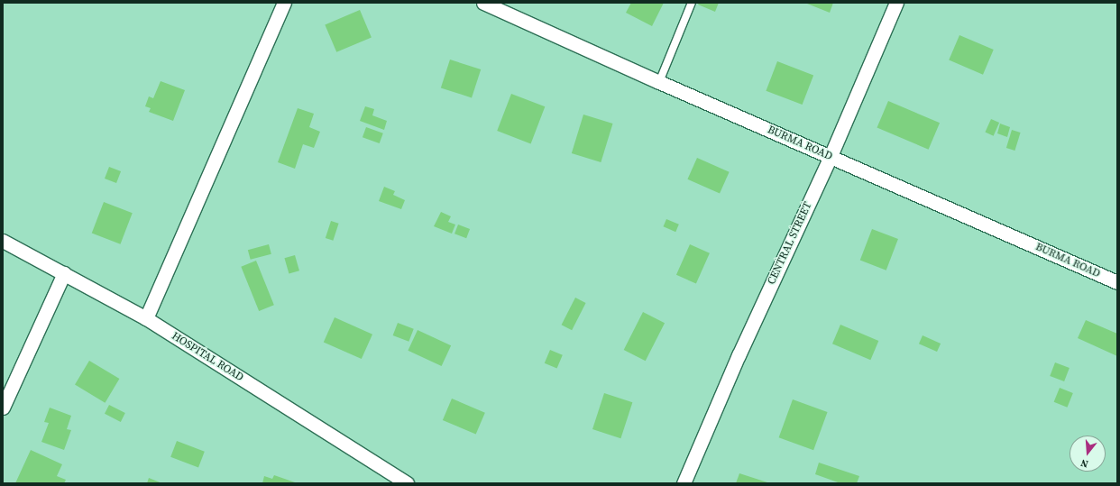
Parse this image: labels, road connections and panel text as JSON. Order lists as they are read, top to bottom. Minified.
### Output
{"streets":{"street":["BURMA ROAD","CENTRAL STREET","HOSPITAL ROAD"]},"crossings":[["BURMA ROAD","CENTRAL STREET"]],"north":"bottom"}
